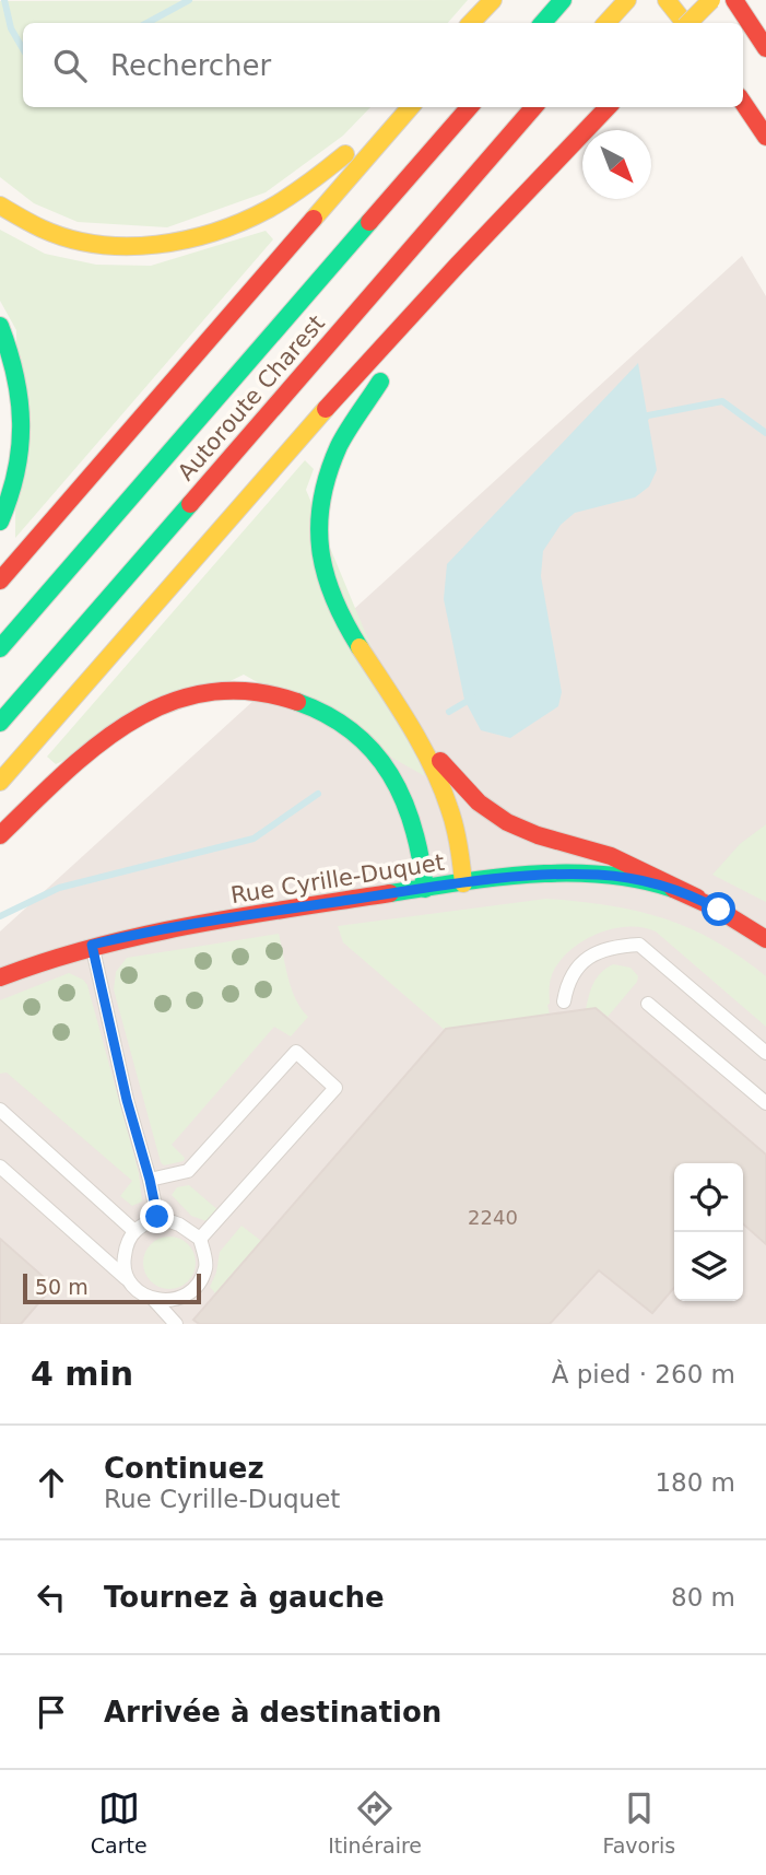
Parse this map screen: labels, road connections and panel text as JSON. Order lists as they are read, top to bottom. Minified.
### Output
{"streets":{"main road":["Autoroute Charest","Rue Cyrille-Duquet"]},"house_numbers":["2240"],"scale_bar":"50 m","north":"bottom right","page":{"search":"Rechercher","scale":"50 m","heading":["4 min","À pied · 260 m"],"list":[["Continuez","Rue Cyrille-Duquet","180 m"],["Tournez à gauche","80 m"],"Arrivée à destination"],"nav":["Carte","Itinéraire","Favoris"]}}
